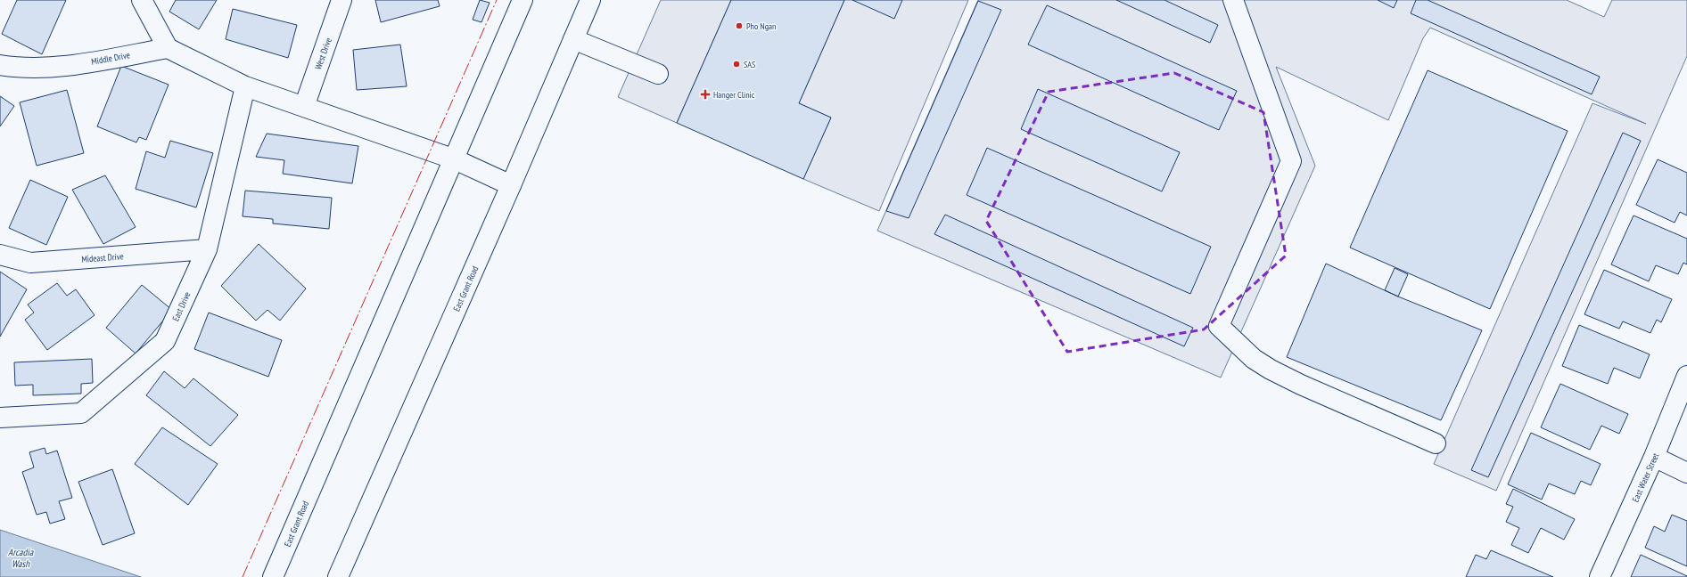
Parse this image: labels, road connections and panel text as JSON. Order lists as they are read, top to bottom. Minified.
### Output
{"streets":{"street":["West Drive","Middle Drive","Mideast Drive","East Grant Road","East Drive","East Water Street"]},"crossings":[["Mideast Drive","East Drive"]],"water":["Arcadia Wash"],"places":{"other":["Pho Ngan","SAS"],"health":["Hanger Clinic"]}}
